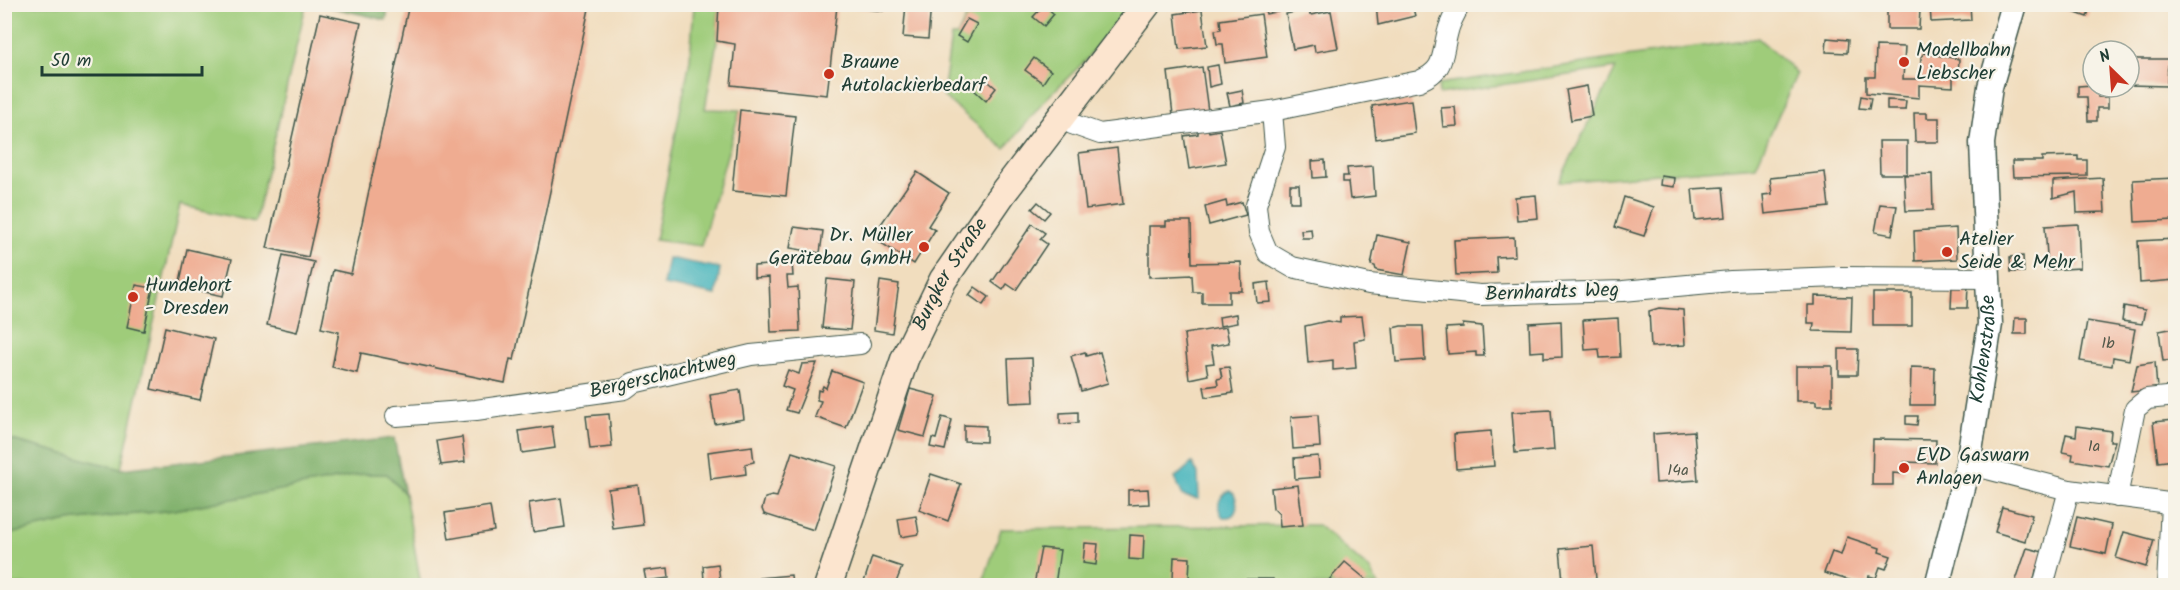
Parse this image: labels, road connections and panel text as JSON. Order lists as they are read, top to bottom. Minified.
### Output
{"streets":{"main road":["Burgker Straße"],"street":["Bernhardts Weg","Kohlenstraße","Bergerschachtweg"]},"crossings":[["Bernhardts Weg","Kohlenstraße"]],"places":["Modellbahn Liebscher","Braune Autolackierbedarf","Dr. Müller Gerätebau GmbH","Atelier Seide & Mehr","Hundehort - Dresden","EVD Gaswarn Anlagen"],"house_numbers":["1b","1a","14a"],"scale_bar":"50 m","north":"top left"}
